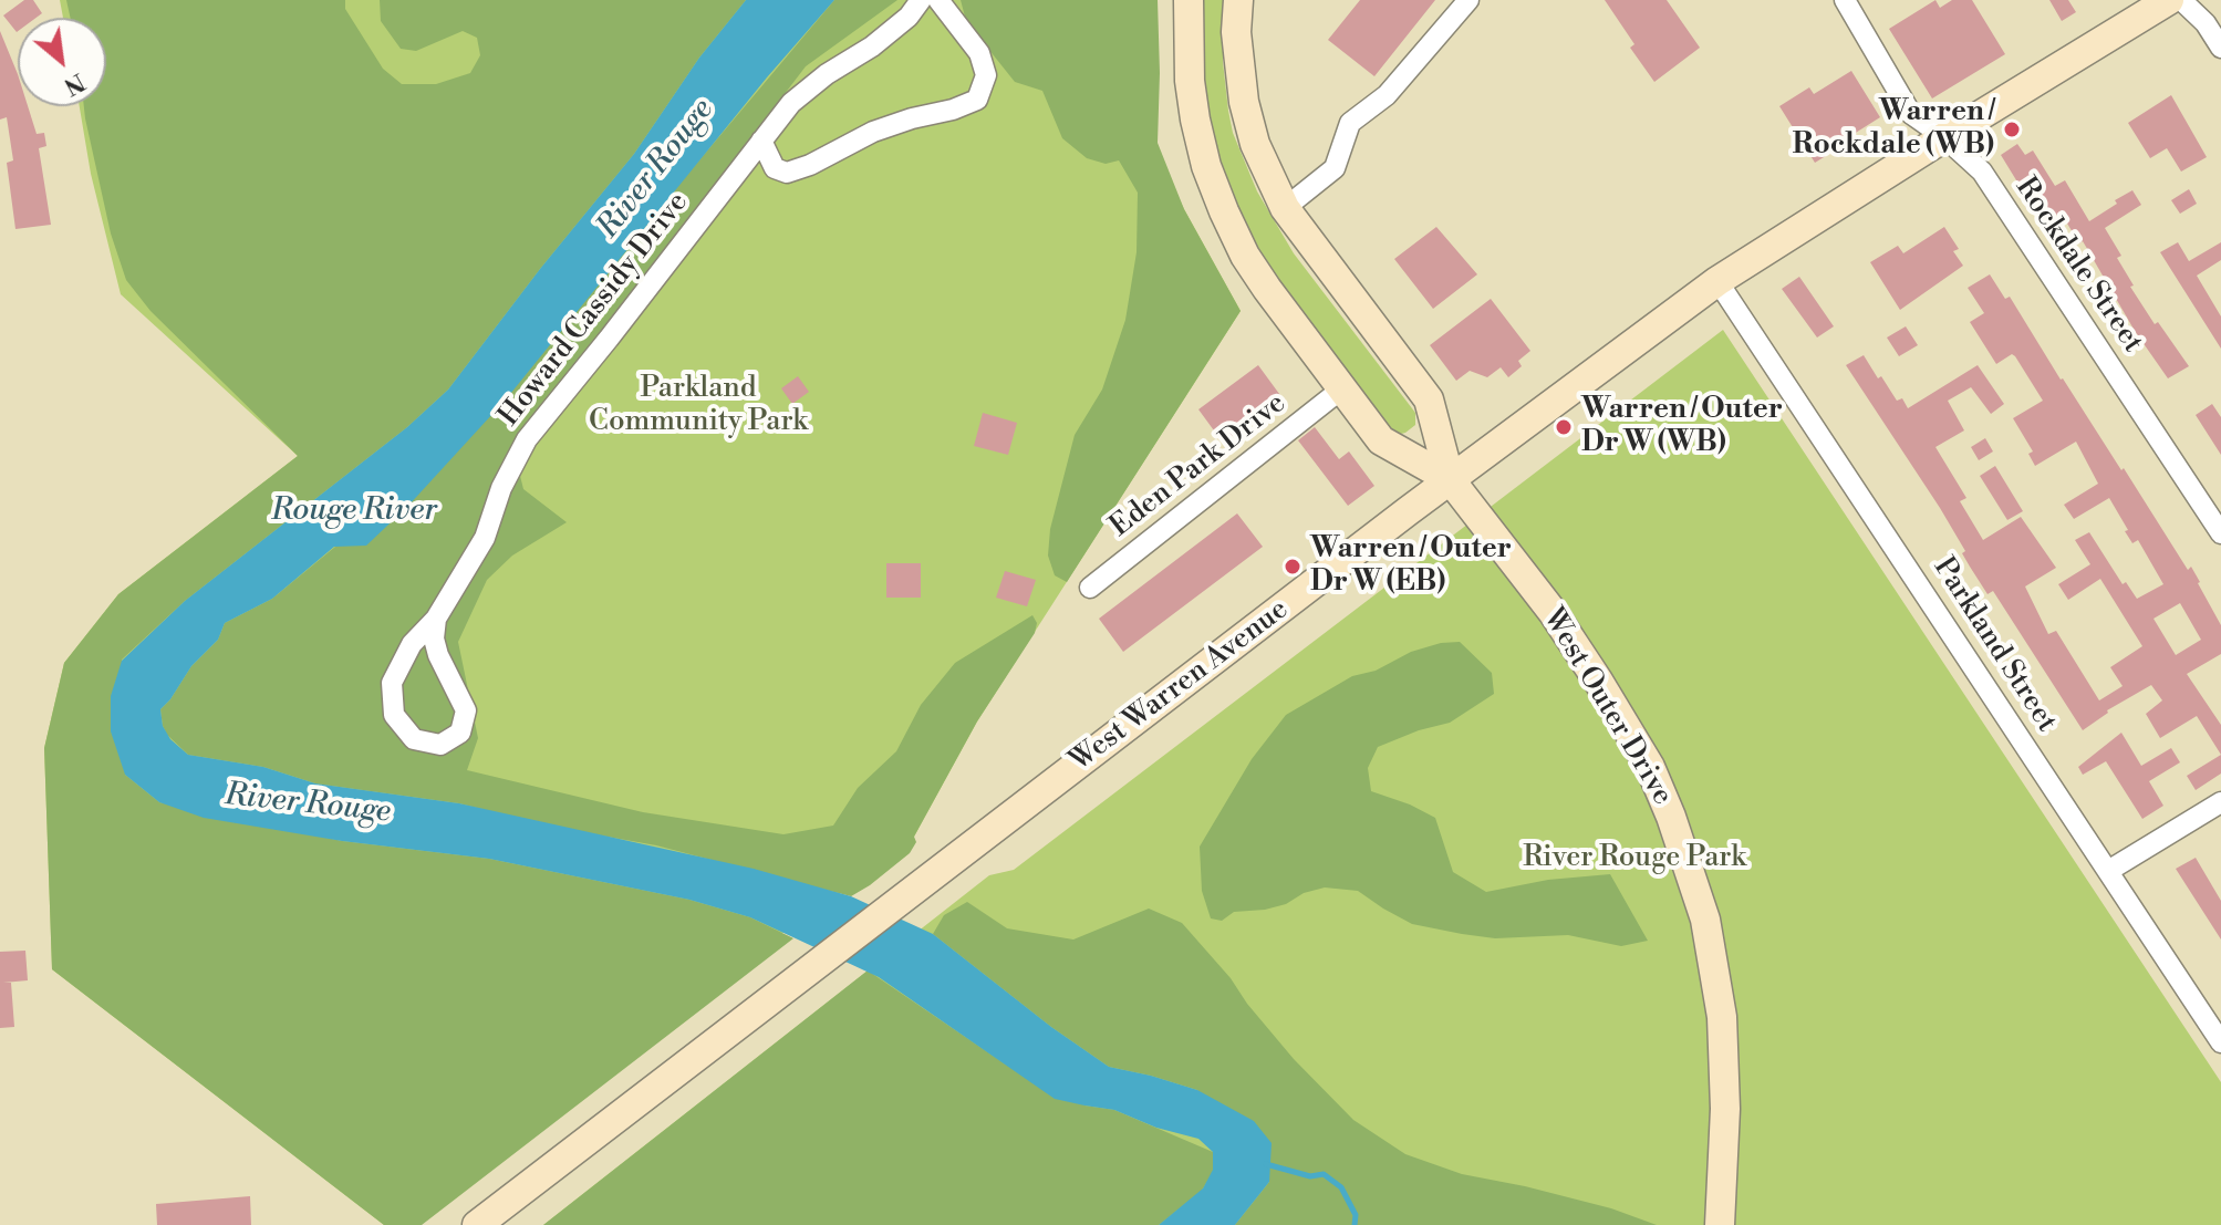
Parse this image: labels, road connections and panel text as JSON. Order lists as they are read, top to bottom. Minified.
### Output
{"streets":{"main road":["West Warren Avenue","West Outer Drive"],"street":["Rockdale Street","Howard Cassidy Drive","Eden Park Drive","Parkland Street"]},"crossings":[["Rockdale Street","West Warren Avenue"],["Eden Park Drive","West Outer Drive"],["Parkland Street","West Warren Avenue"],["West Warren Avenue","West Outer Drive"]],"water":["River Rouge","Rouge River"],"parks":["Parkland Community Park","River Rouge Park"],"places":["Warren / Rockdale (WB)","Warren / Outer Dr W (WB)","Warren / Outer Dr W (EB)"],"north":"bottom right"}
